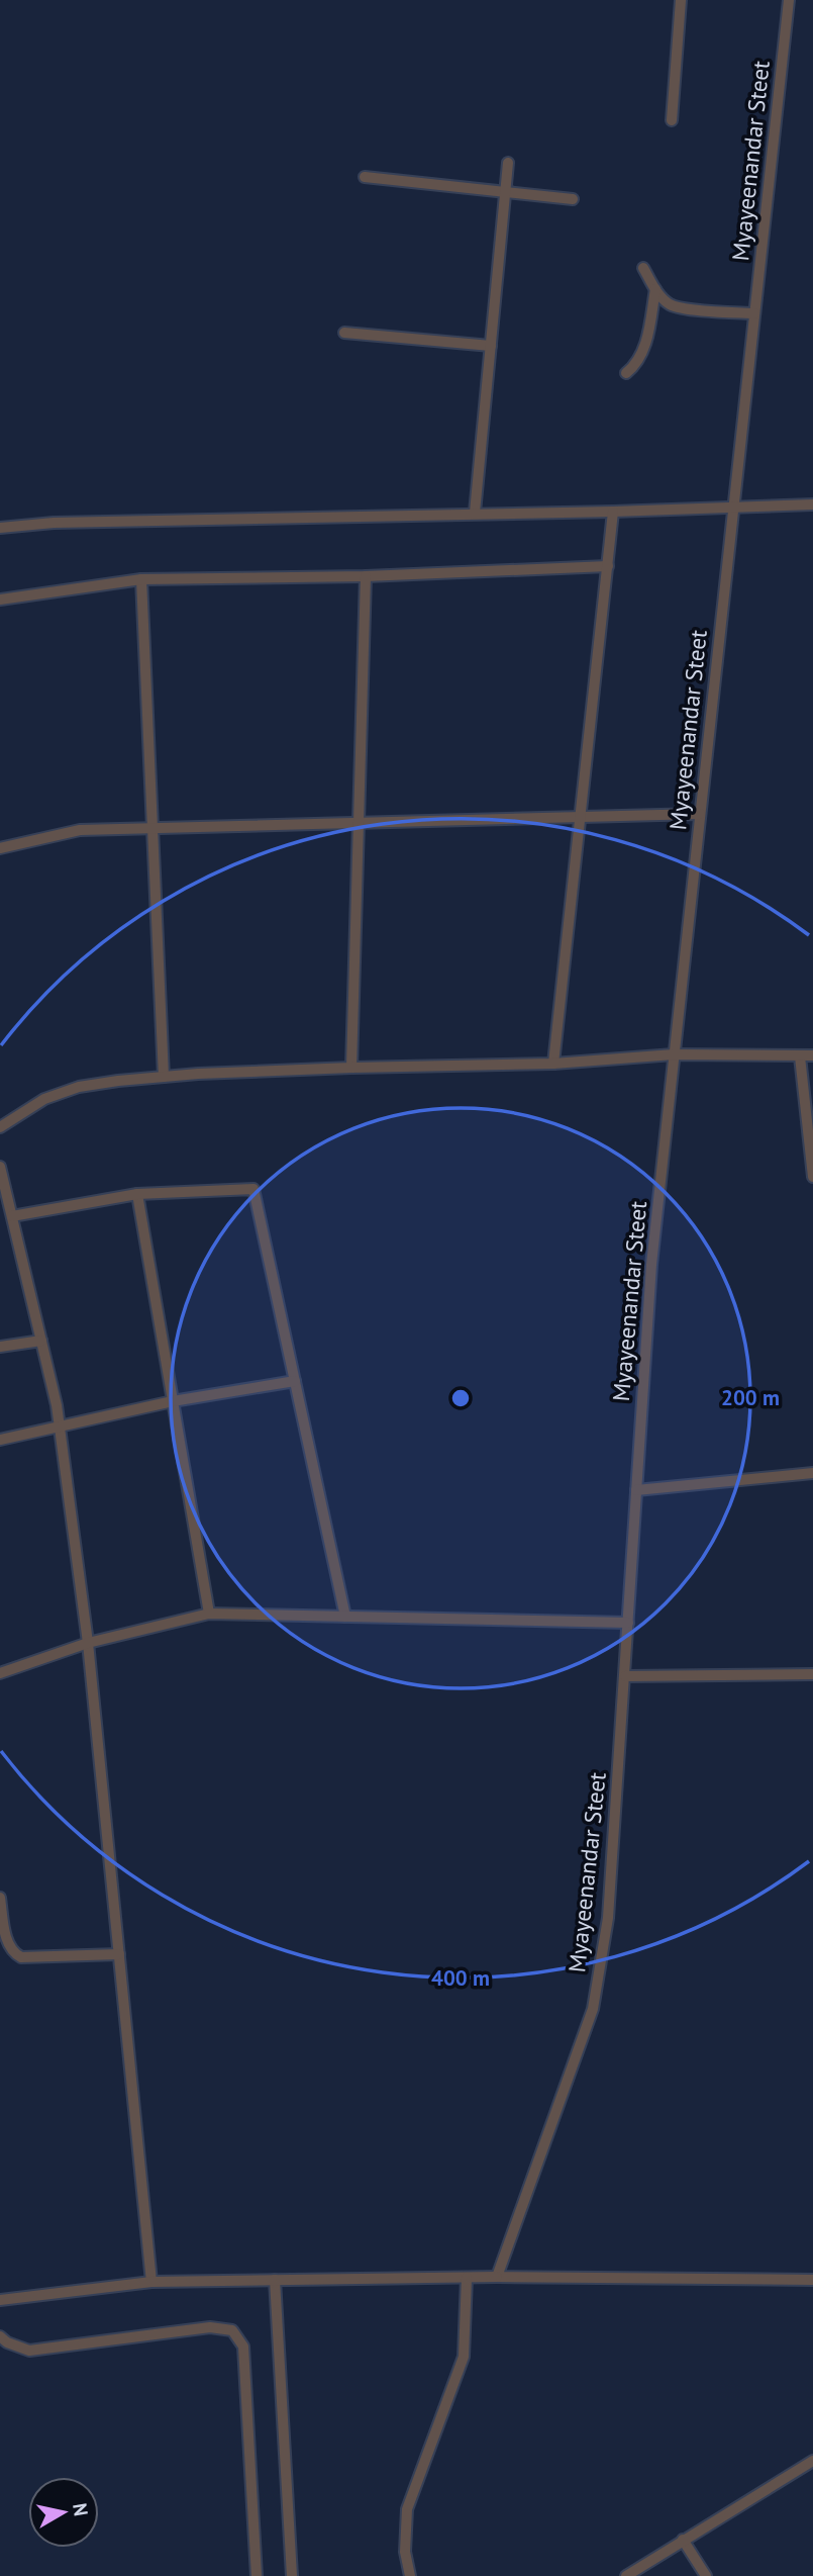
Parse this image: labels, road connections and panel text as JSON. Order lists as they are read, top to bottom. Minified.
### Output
{"streets":{"street":["Myayeenandar Steet"]},"north":"right","rings":["200 m","400 m"]}
